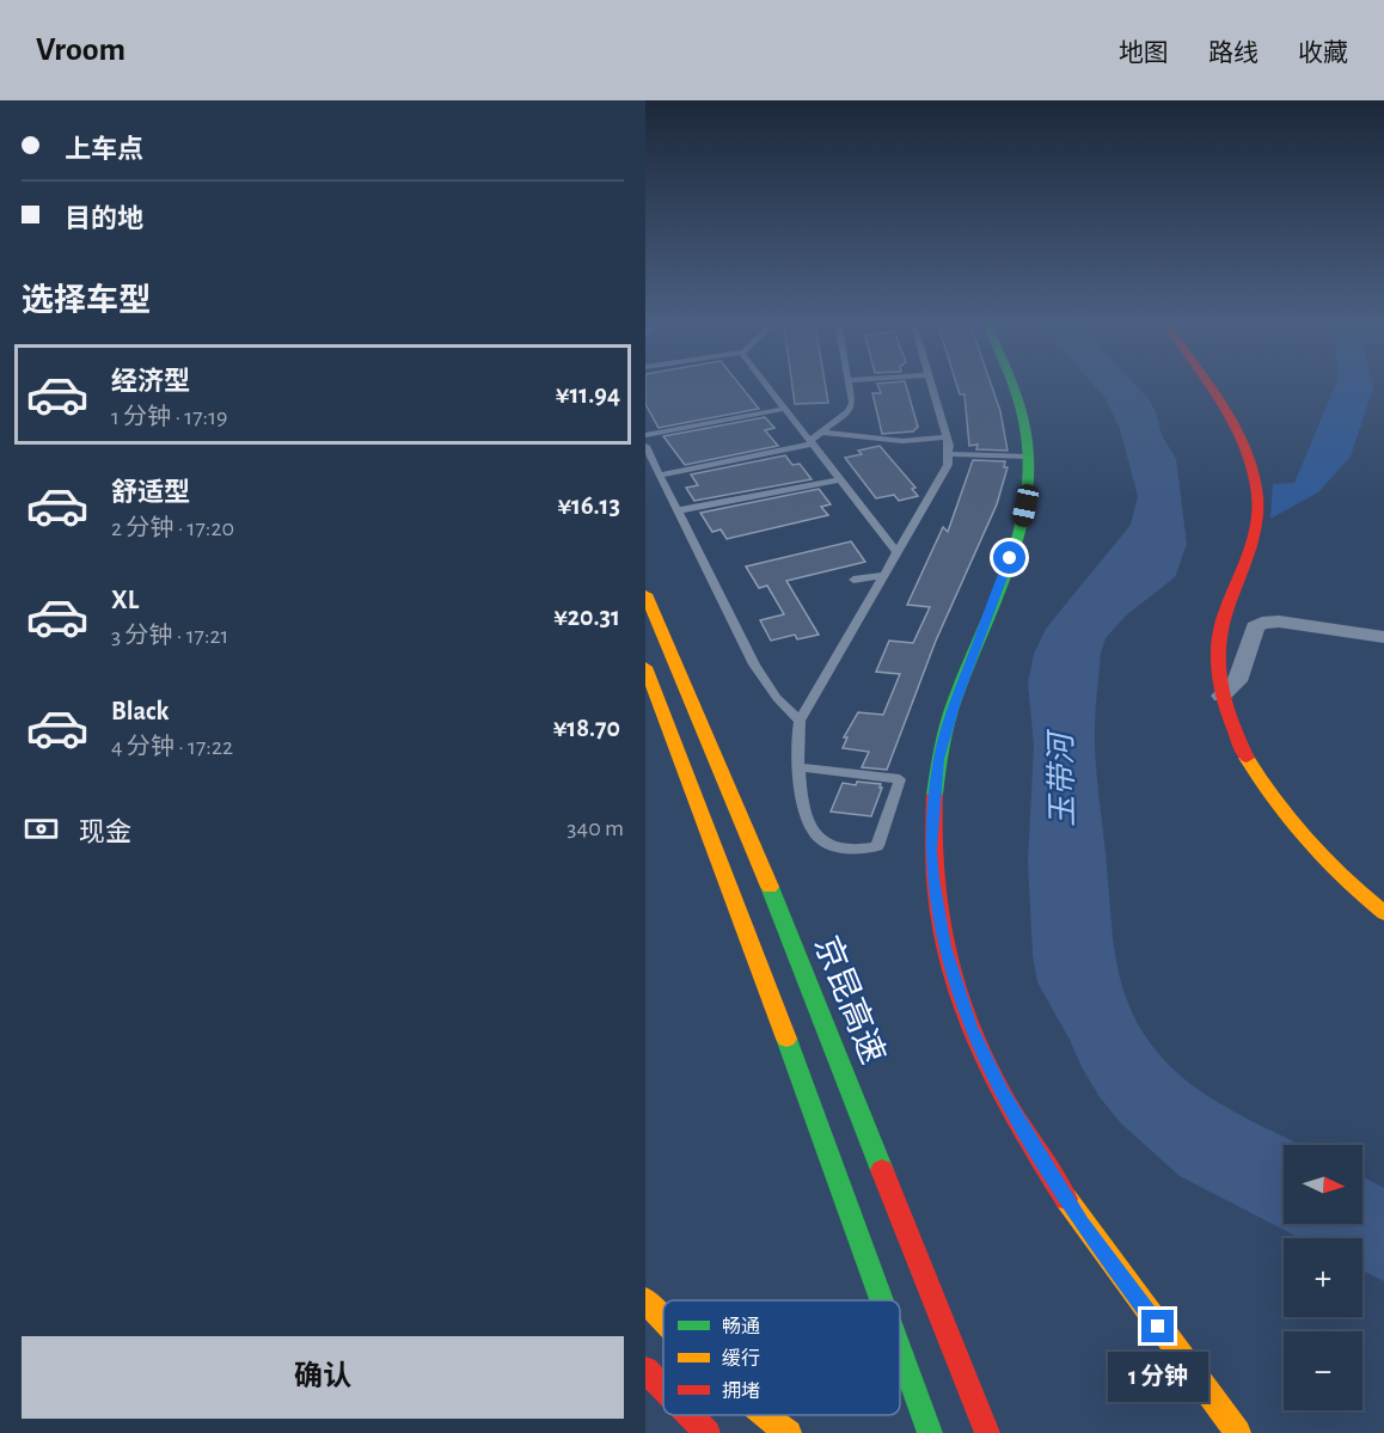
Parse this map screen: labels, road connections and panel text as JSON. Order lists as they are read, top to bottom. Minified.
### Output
{"streets":{"main road":["京昆高速"]},"water":["玉带河"],"legend":["畅通","缓行","拥堵"],"north":"right","page":{"header":"Vroom","nav":["地图","路线","收藏"],"banner":["上车点","目的地"],"heading":"选择车型","list":[{"name":"经济型","note":"1 分钟 · 17:19","value":"¥11.94"},{"name":"舒适型","note":"2 分钟 · 17:20","value":"¥16.13"},{"name":"XL","note":"3 分钟 · 17:21","value":"¥20.31"},{"name":"Black","note":"4 分钟 · 17:22","value":"¥18.70"}],"pay":["现金","340 m"],"map_buttons":["+","−"],"buttons":"确认","bubble":"1 分钟"}}
